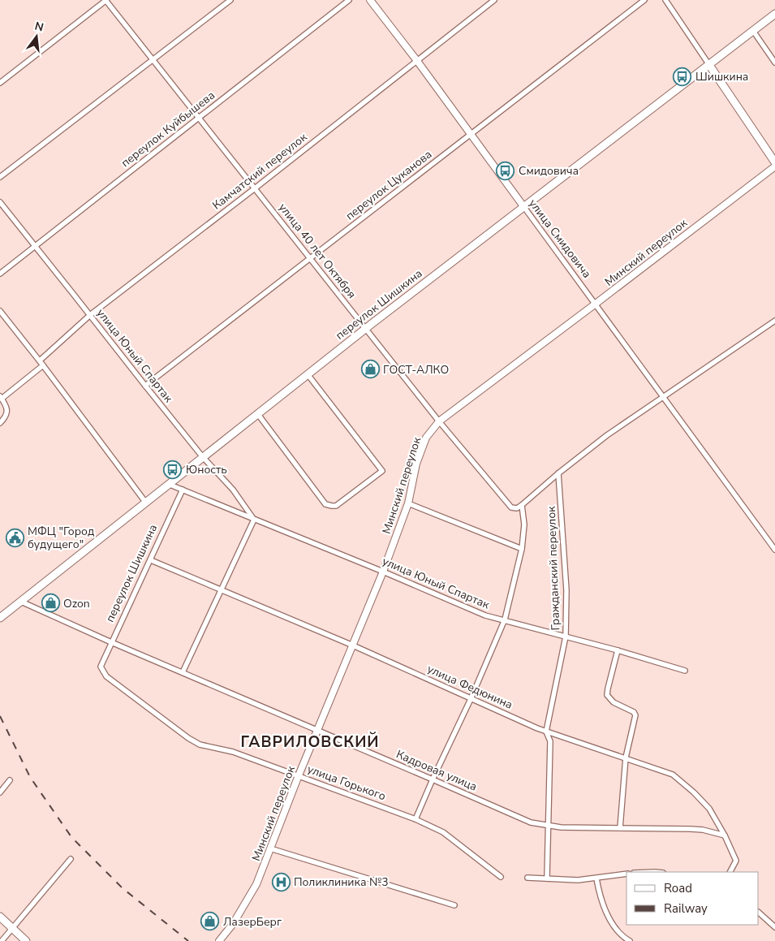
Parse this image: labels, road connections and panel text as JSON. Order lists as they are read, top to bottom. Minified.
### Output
{"streets":{"main road":["переулок Шишкина"],"street":["переулок Куйбышева","Камчатский переулок","переулок Цуканова","улица Смидовича","улица 40 лет Октября","Минский переулок","улица Юный Спартак","Гражданский переулок","улица Федюнина","Кадровая улица","улица Горького"]},"crossings":[["переулок Куйбышева","улица 40 лет Октября"],["переулок Куйбышева","улица Юный Спартак"],["Камчатский переулок","улица Смидовича"],["Камчатский переулок","улица 40 лет Октября"],["Камчатский переулок","улица Юный Спартак"],["переулок Цуканова","улица Смидовича"],["переулок Цуканова","улица 40 лет Октября"],["переулок Цуканова","улица Юный Спартак"],["улица Смидовича","Минский переулок"],["улица Смидовича","переулок Шишкина"],["улица 40 лет Октября","Минский переулок"],["улица 40 лет Октября","переулок Шишкина"],["Минский переулок","улица Юный Спартак"],["Минский переулок","улица Федюнина"],["Минский переулок","Кадровая улица"],["Минский переулок","улица Горького"],["переулок Шишкина","улица Юный Спартак"],["переулок Шишкина","улица Федюнина"],["переулок Шишкина","Кадровая улица"],["переулок Шишкина","улица Горького"],["улица Юный Спартак","Гражданский переулок"],["Гражданский переулок","улица Федюнина"],["Гражданский переулок","Кадровая улица"],["улица Федюнина","Кадровая улица"]],"districts":["ГАВРИЛОВСКИЙ"],"places":{"bus stop":["Шишкина","Смидовича","Юность"],"shop":["ГОСТ-АЛКО","Ozon","ЛазерБерг"],"public building":["МФЦ \"Город будущего\""],"hospital":["Поликлиника №3"]},"legend":["Road","Railway"],"north":"top"}
